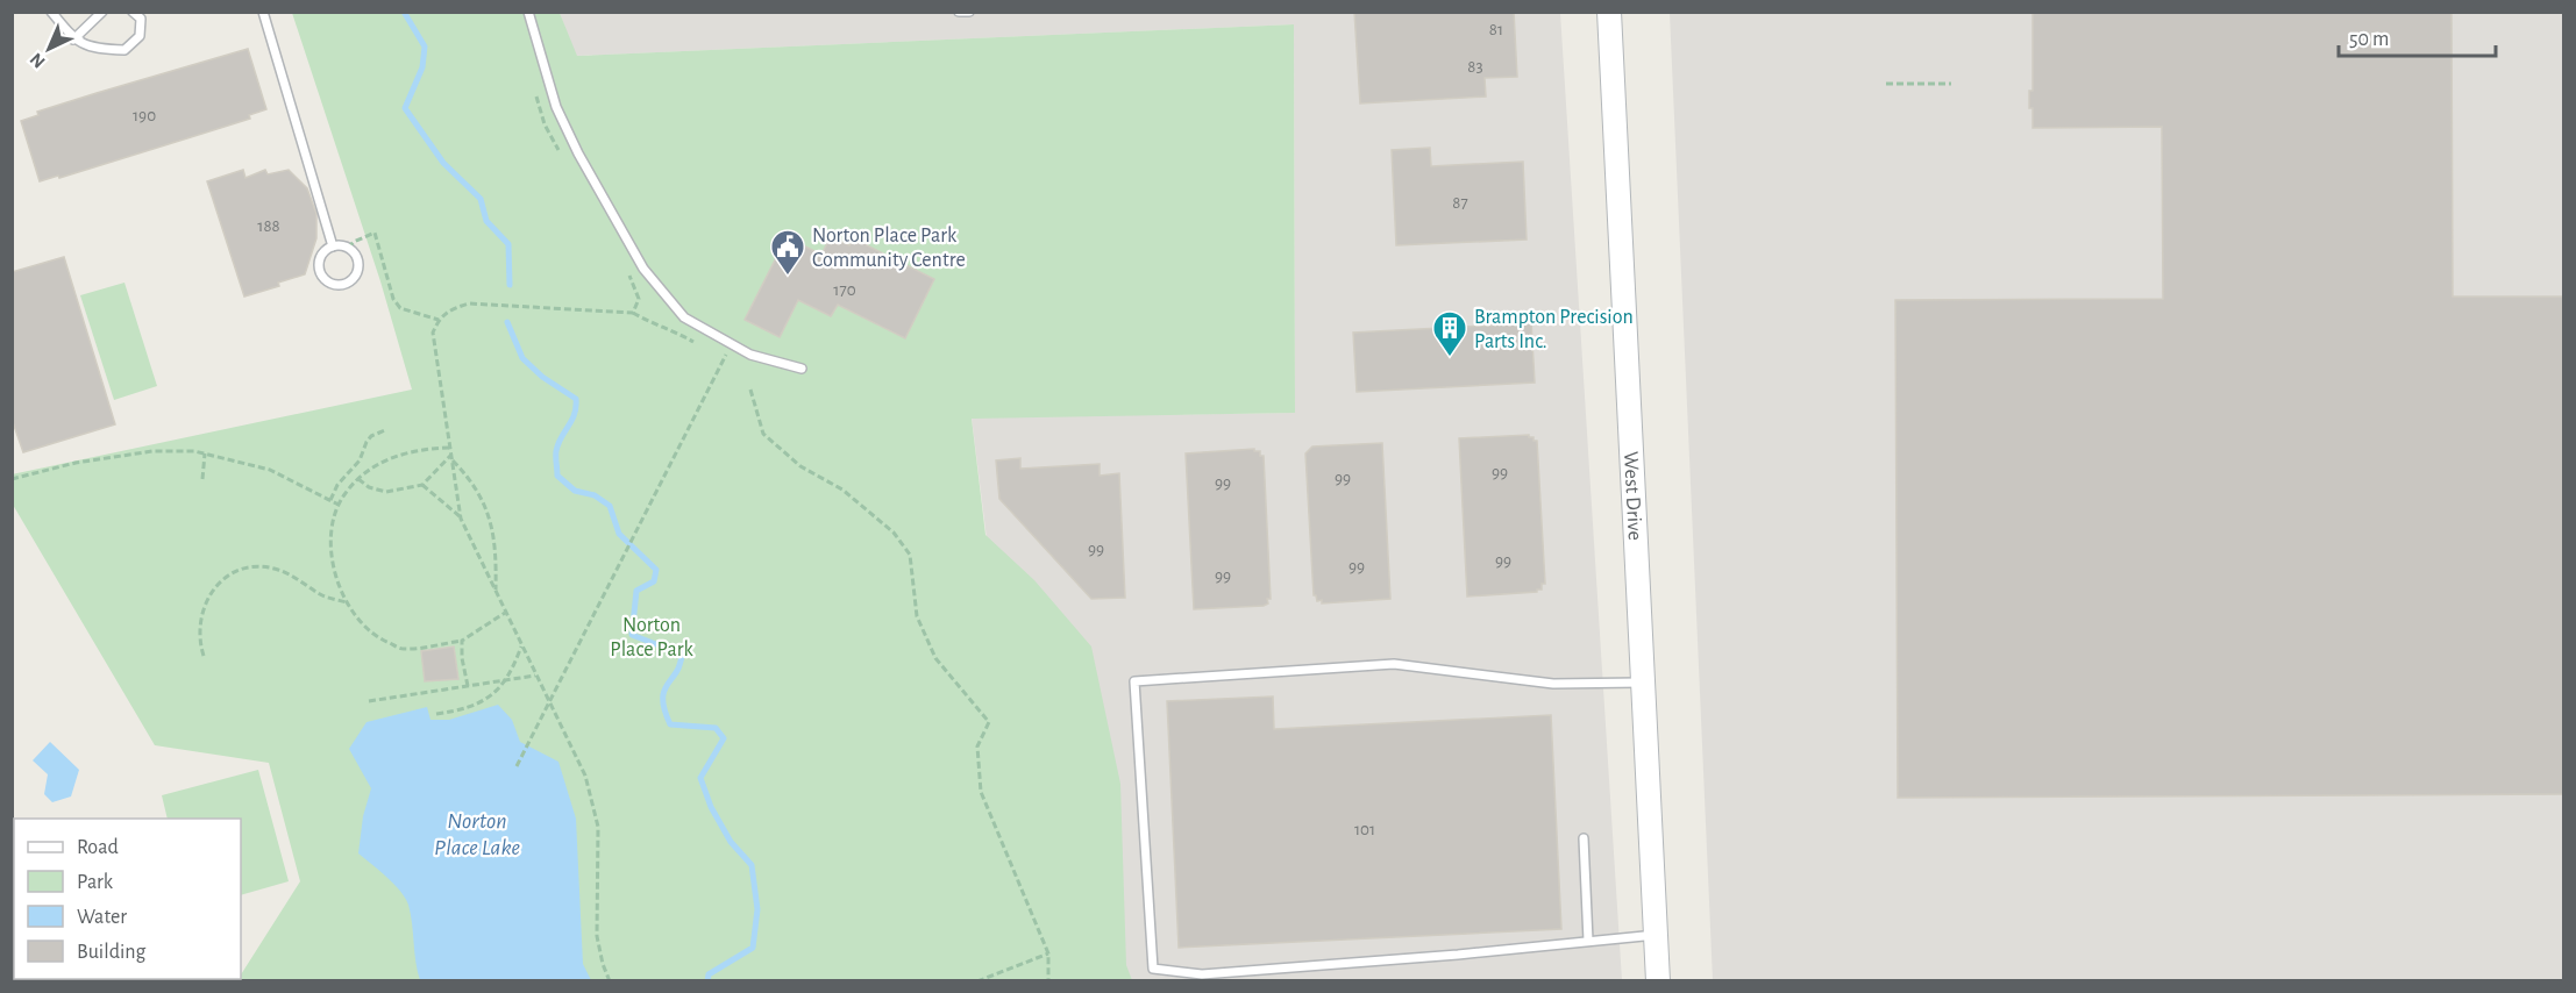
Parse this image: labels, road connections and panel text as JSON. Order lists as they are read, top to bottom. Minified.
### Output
{"streets":{"street":["West Drive"]},"water":["Norton Place Lake"],"parks":["Norton Place Park"],"places":{"public building":["Norton Place Park Community Centre"],"building":["Brampton Precision Parts Inc."]},"house_numbers":["81","83","190","87","188","170","99","99","99","99","99","99","99","101"],"legend":["Road","Park","Water","Building"],"scale_bar":"50 m","north":"bottom left"}
